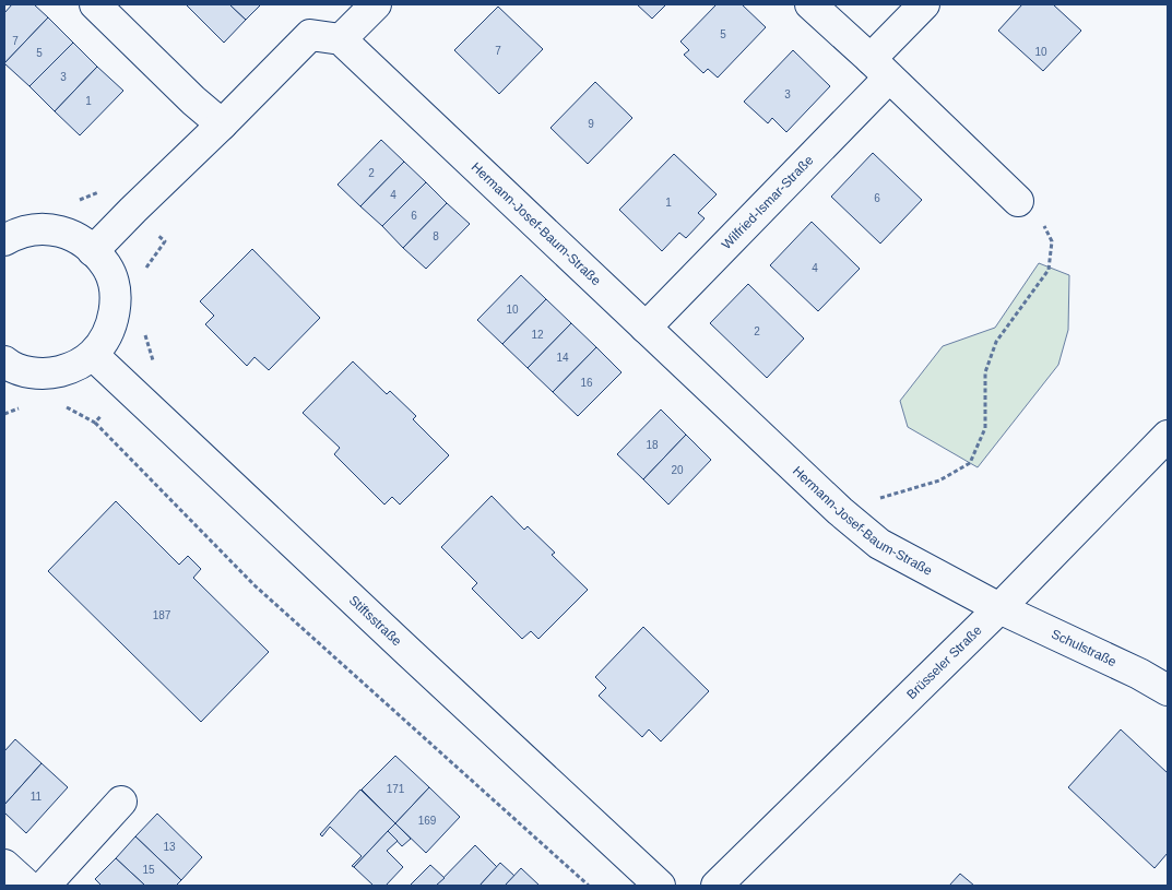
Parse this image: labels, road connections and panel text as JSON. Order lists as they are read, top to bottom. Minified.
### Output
{"streets":{"street":["Wilfried-Ismar-Straße","Hermann-Josef-Baum-Straße","Stiftsstraße","Schulstraße","Brüsseler Straße"]},"crossings":[["Wilfried-Ismar-Straße","Hermann-Josef-Baum-Straße"],["Hermann-Josef-Baum-Straße","Schulstraße"],["Hermann-Josef-Baum-Straße","Brüsseler Straße"],["Schulstraße","Brüsseler Straße"]],"house_numbers":["5","7","7","10","5","3","3","1","9","2","4","6","1","6","8","4","10","2","12","14","16","18","20","187","171","11","169","13","15"]}
